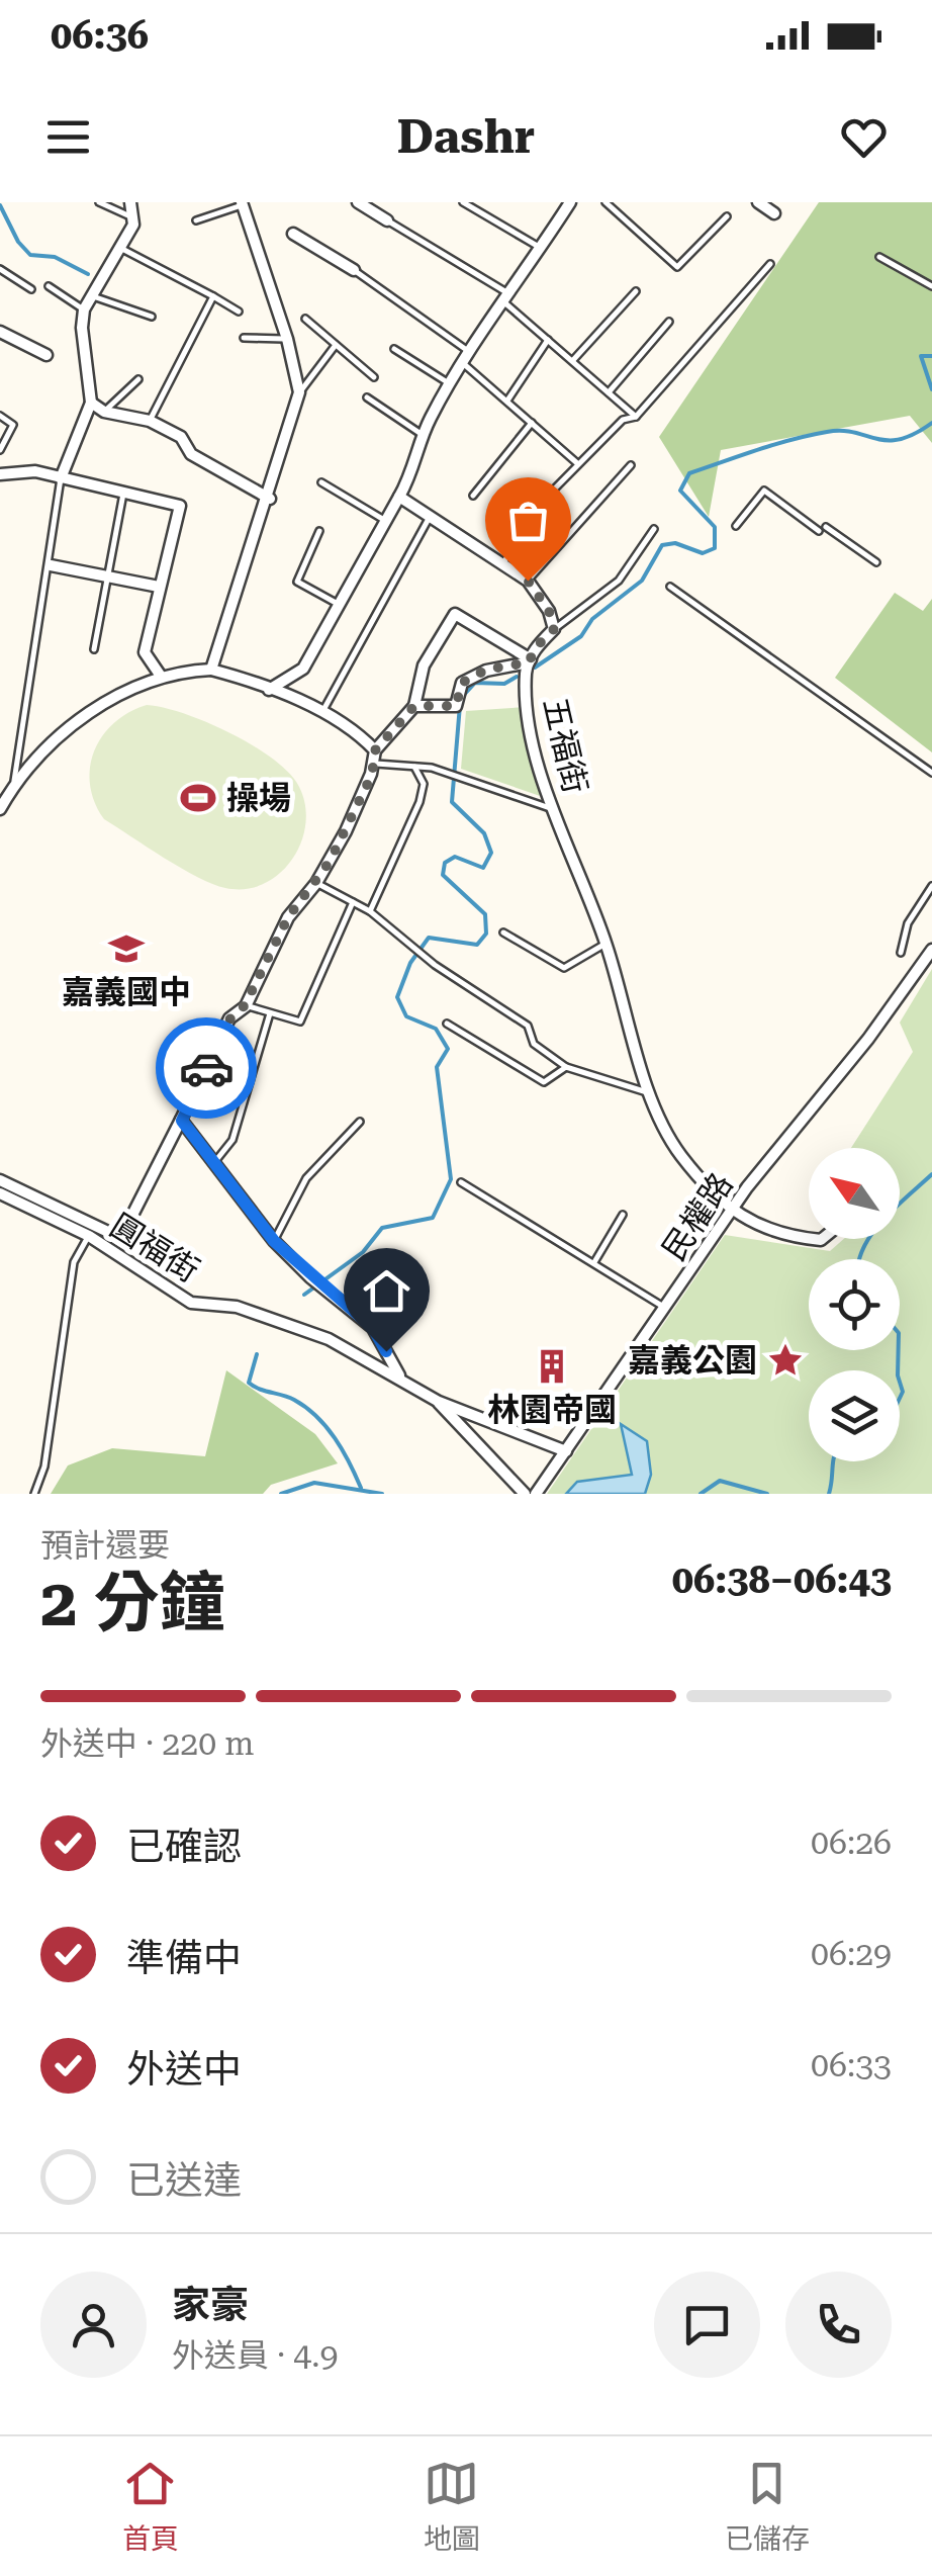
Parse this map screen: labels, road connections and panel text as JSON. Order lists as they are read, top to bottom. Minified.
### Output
{"streets":{"street":["五福街","民權路","圓福街"]},"crossings":[["五福街","民權路"],["民權路","圓福街"]],"places":{"sports":["操場"],"school or university":["嘉義國中"],"place":["嘉義公園"],"building":["林園帝國"]},"north":"top left","page":{"status":"06:36","header":"Dashr","heading":["2 分鐘","預計還要","06:38–06:43"],"panel":["家豪","外送員 · 4.9"],"bar":"外送中 · 220 m","list":[["已確認","06:26"],["準備中","06:29"],["外送中","06:33"],"已送達"],"tabs":["首頁","地圖","已儲存"]}}
